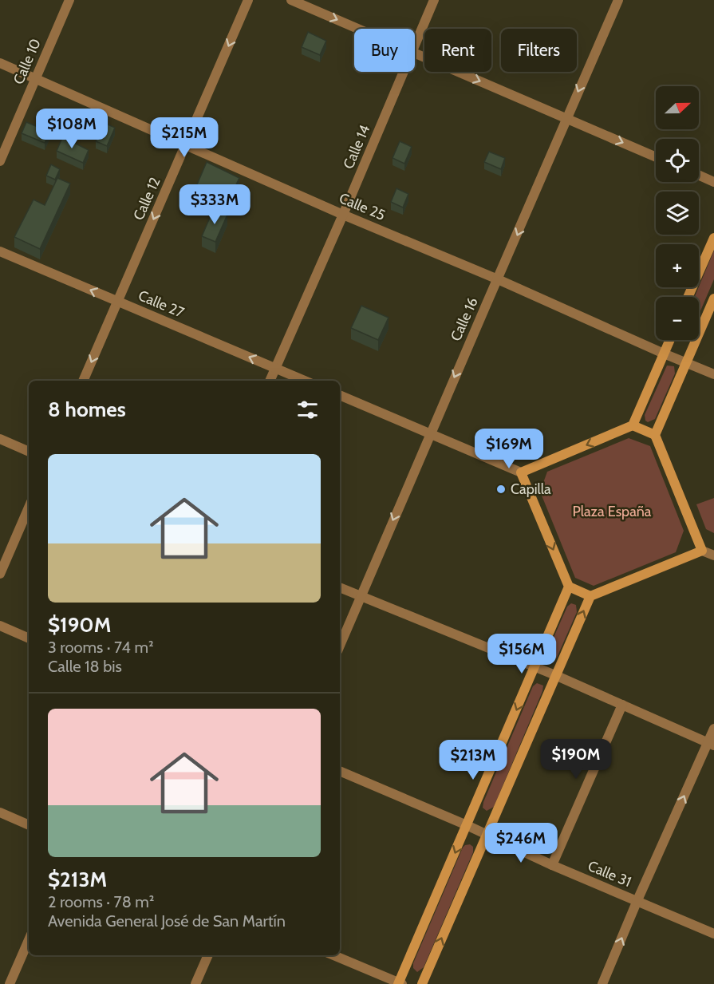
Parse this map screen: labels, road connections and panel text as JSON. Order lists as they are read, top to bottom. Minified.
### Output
{"streets":{"street":["Calle 10","Calle 14","Calle 12","Calle 25","Calle 27","Calle 16","Calle 31"]},"crossings":[["Calle 10","Calle 25"],["Calle 14","Calle 25"],["Calle 14","Calle 27"],["Calle 12","Calle 25"],["Calle 12","Calle 27"],["Calle 25","Calle 16"]],"one_way":["Calle 12","Calle 27","Calle 16"],"parks":["Plaza España"],"places":["Capilla"],"north":"right","page":{"chip":["Buy","Rent","Filters"],"map_buttons":["+","−"],"price":["$108M","$215M","$333M","$169M","$156M","$190M","$213M","$246M"],"heading":"8 homes","list":[{"name":"$190M","note":"3 rooms · 74 m² · Calle 18 bis"},{"name":"$213M","note":"2 rooms · 78 m² · Avenida General José de San Martín"}]}}
